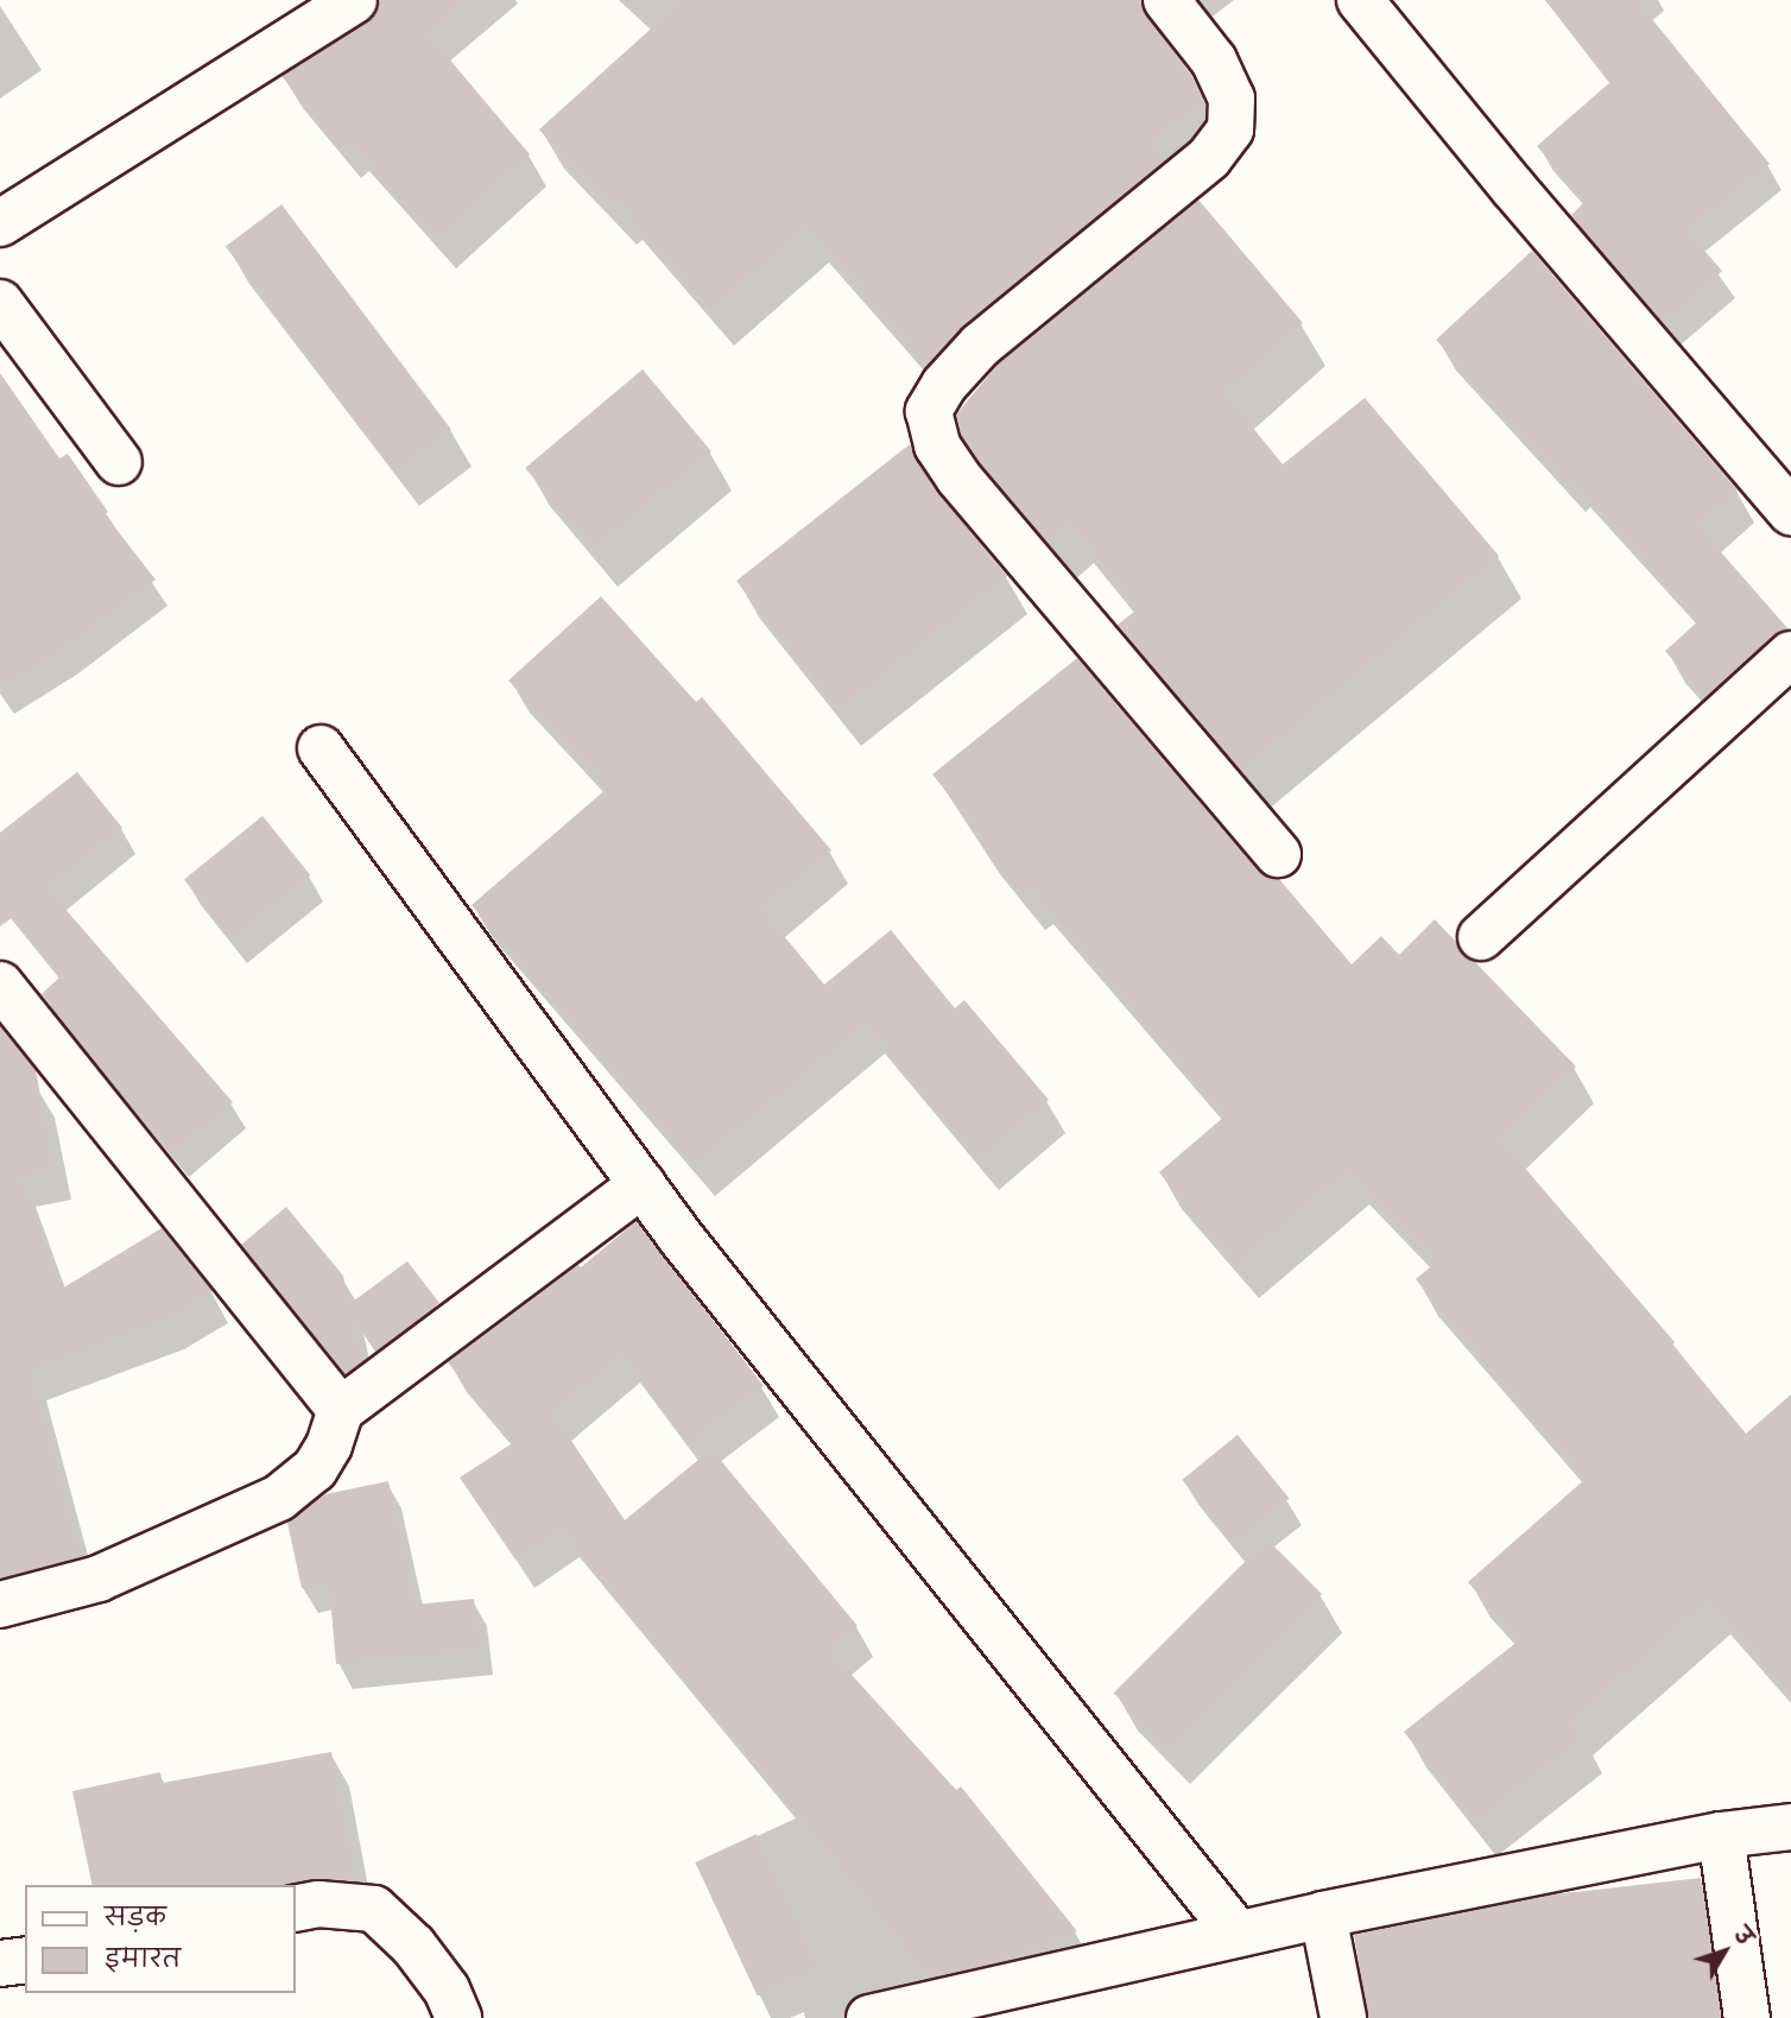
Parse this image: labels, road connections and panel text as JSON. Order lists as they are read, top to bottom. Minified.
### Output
{"legend":["सड़क","इमारत"],"north":"top right"}
